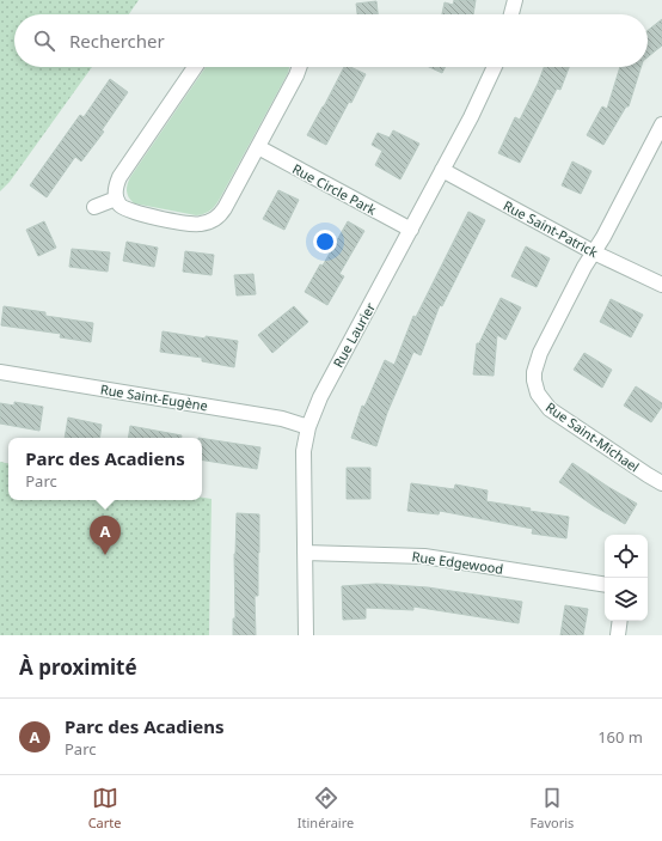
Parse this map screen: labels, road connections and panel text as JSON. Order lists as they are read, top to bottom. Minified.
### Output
{"streets":{"street":["Rue Circle Park","Rue Saint-Patrick","Rue Laurier","Rue Saint-Eugène","Rue Saint-Michael","Rue Edgewood"]},"crossings":[["Rue Circle Park","Rue Laurier"],["Rue Saint-Patrick","Rue Laurier"],["Rue Saint-Patrick","Rue Saint-Michael"],["Rue Laurier","Rue Saint-Eugène"],["Rue Laurier","Rue Edgewood"]],"page":{"search":"Rechercher","popup":["Parc des Acadiens","Parc"],"pins":"A","heading":"À proximité","list":[{"mark":"A","name":"Parc des Acadiens","note":"Parc","value":"160 m"}],"nav":["Carte","Itinéraire","Favoris"]}}
